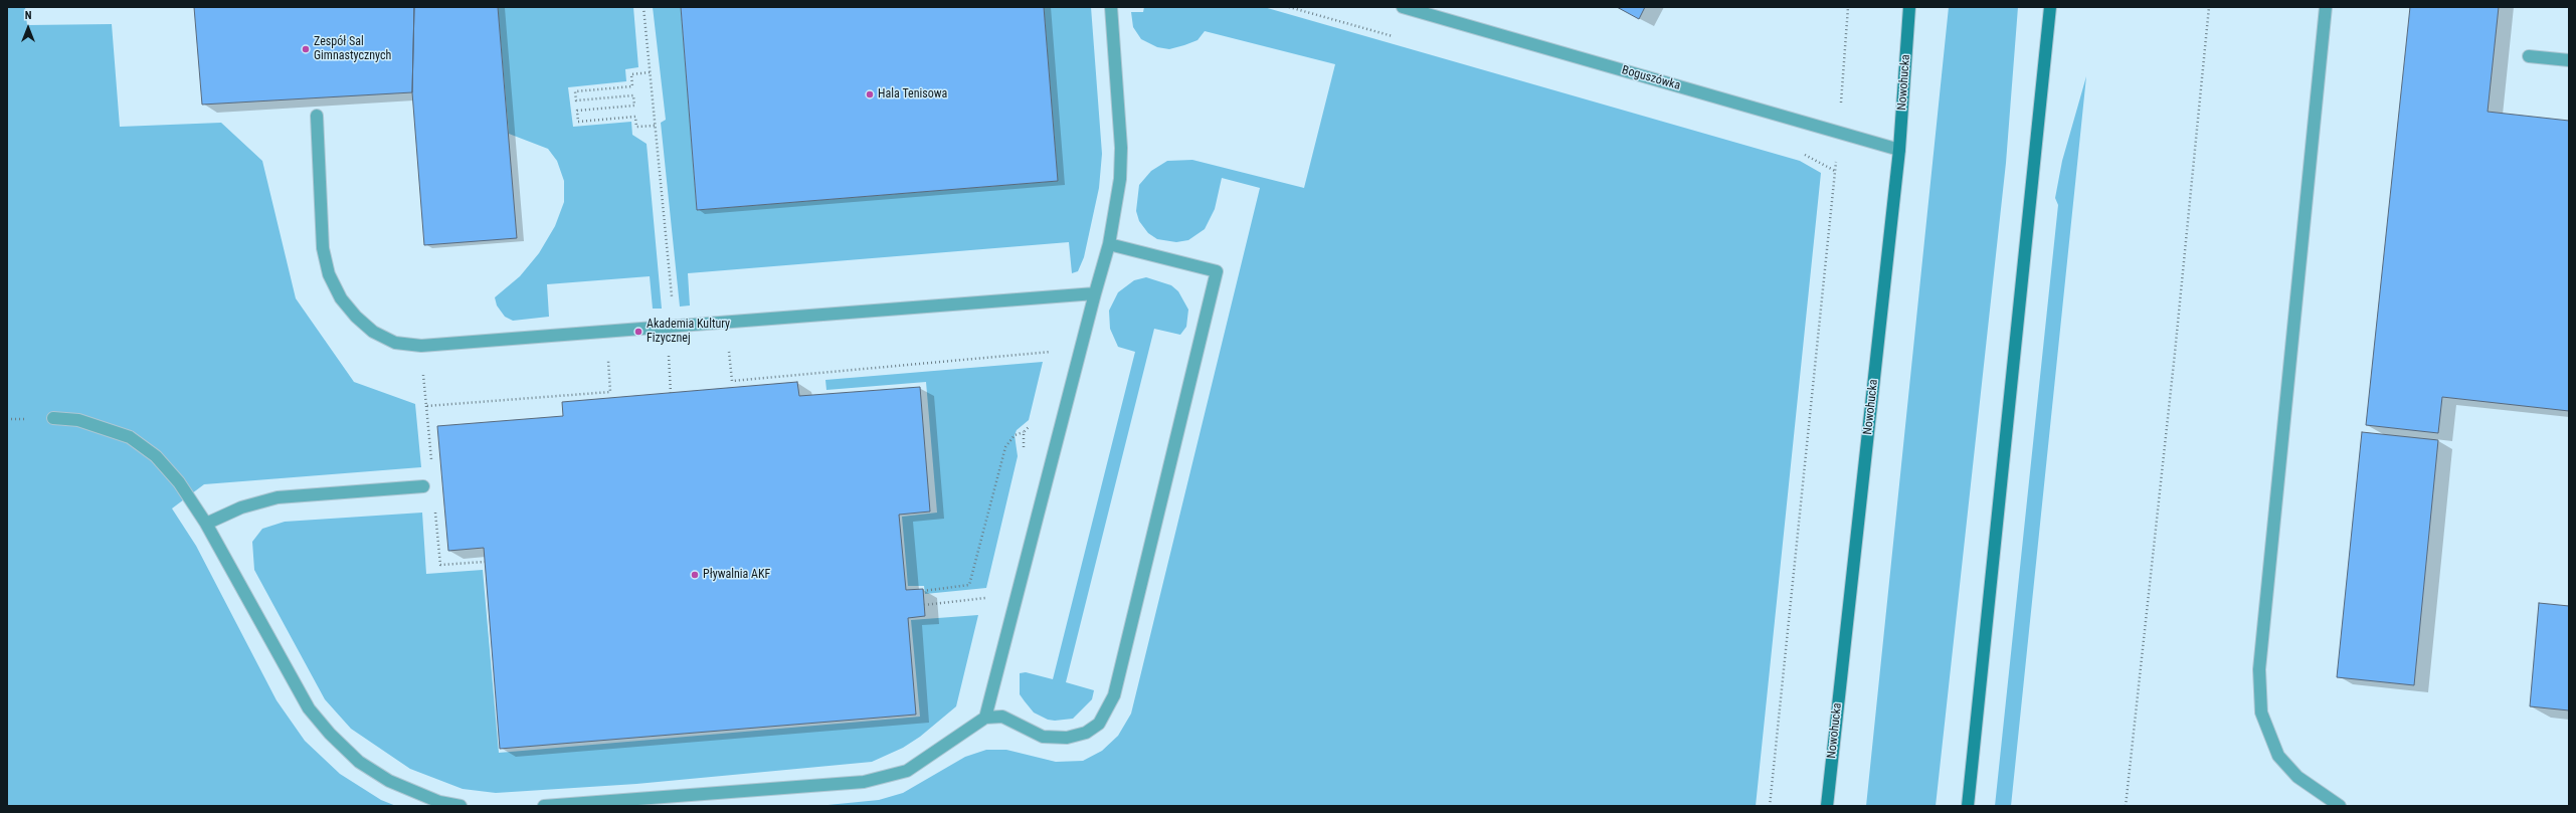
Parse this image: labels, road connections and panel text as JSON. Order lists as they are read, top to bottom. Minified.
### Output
{"streets":{"main road":["Nowohucka"],"lane":["Boguszówka"]},"crossings":[["Boguszówka","Nowohucka"]],"places":["Zespół Sal Gimnastycznych","Hala Tenisowa","Akademia Kultury Fizycznej","Pływalnia AKF"],"north":"top"}
